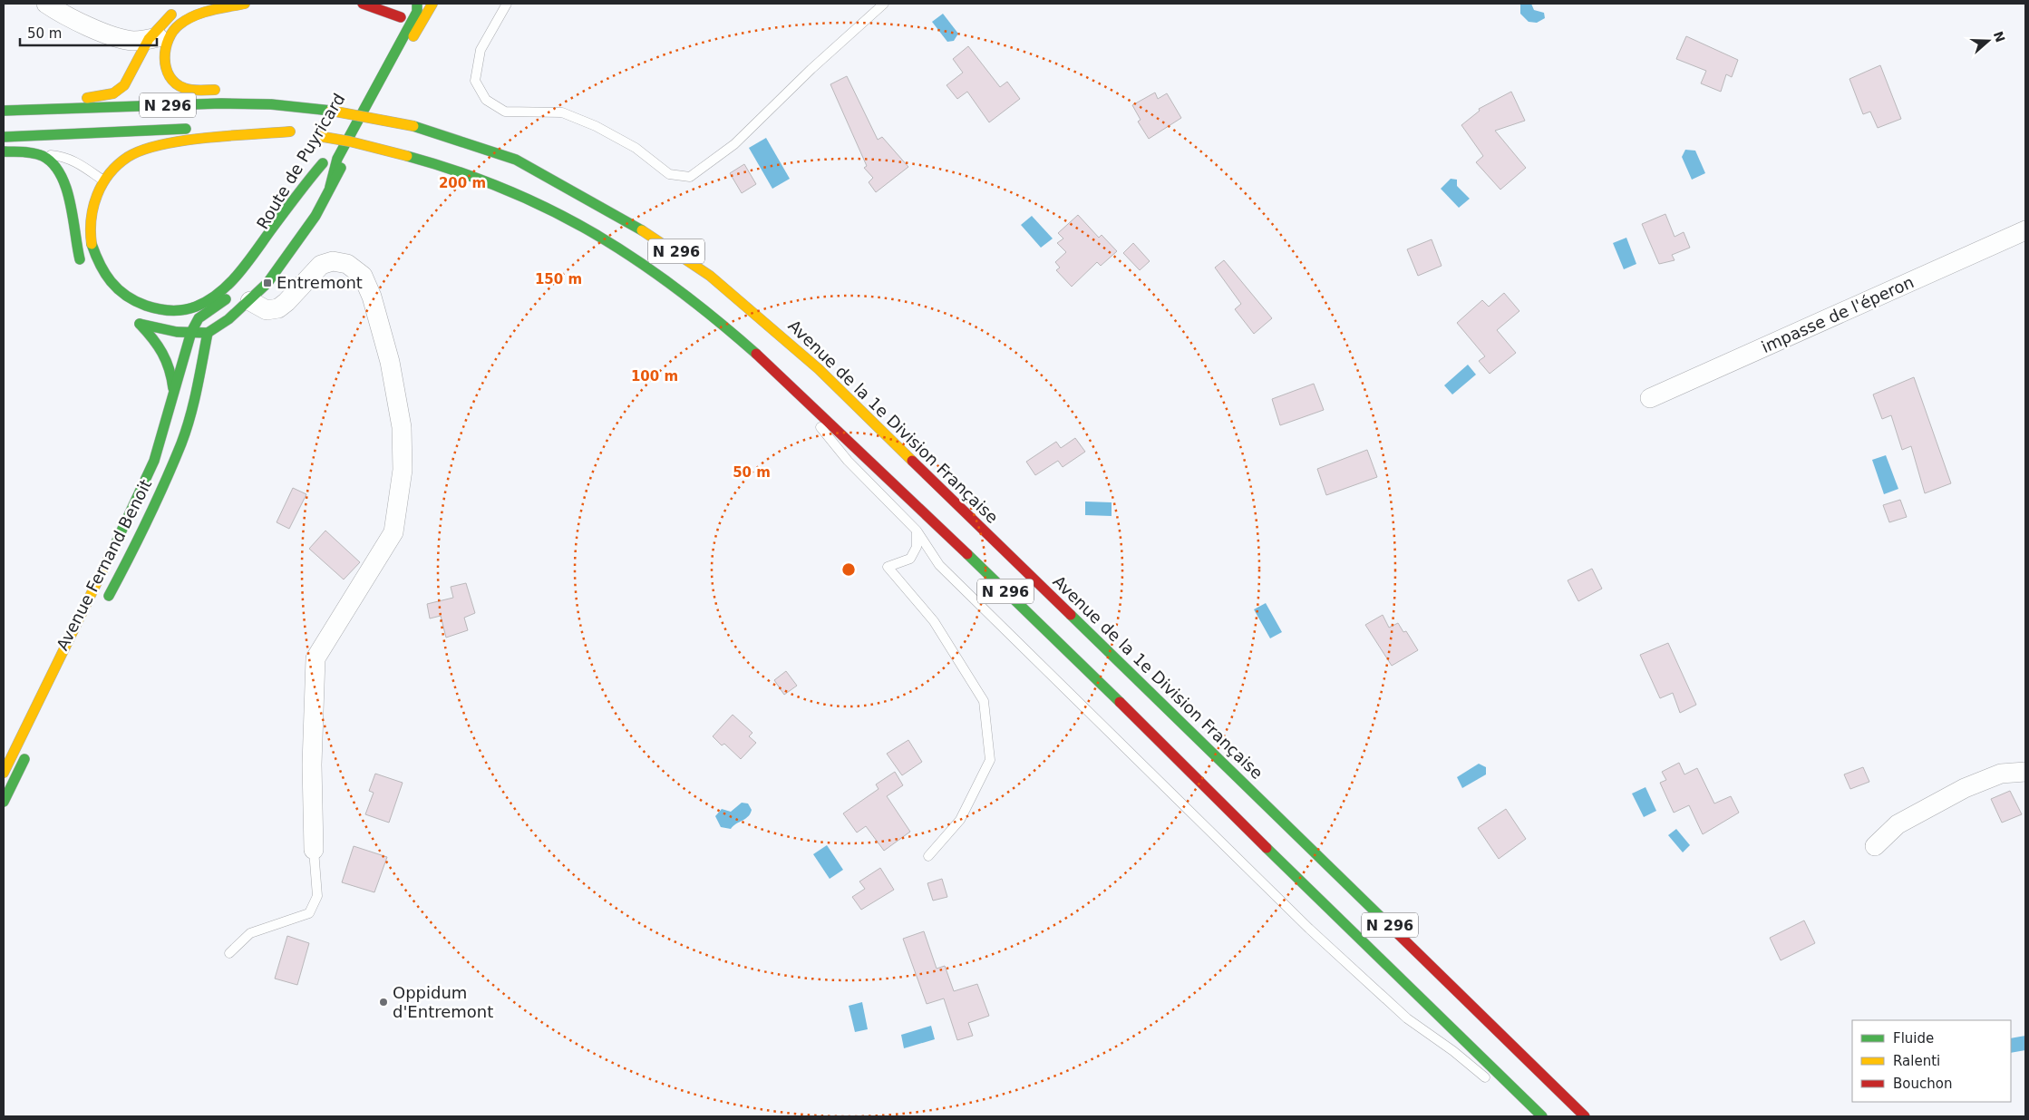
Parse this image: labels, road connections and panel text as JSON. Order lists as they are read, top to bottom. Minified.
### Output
{"streets":{"main road":["N 296","Route de Puyricard","Avenue de la 1e Division Française","Avenue Fernand Benoit"],"street":["impasse de l'éperon"]},"crossings":[["N 296","Avenue de la 1e Division Française"],["Route de Puyricard","Avenue Fernand Benoit"]],"places":{"transit":["Entremont"],"other":["Oppidum d'Entremont"]},"legend":["Fluide","Ralenti","Bouchon"],"scale_bar":"50 m","north":"right","rings":["200 m","150 m","100 m","50 m"]}
